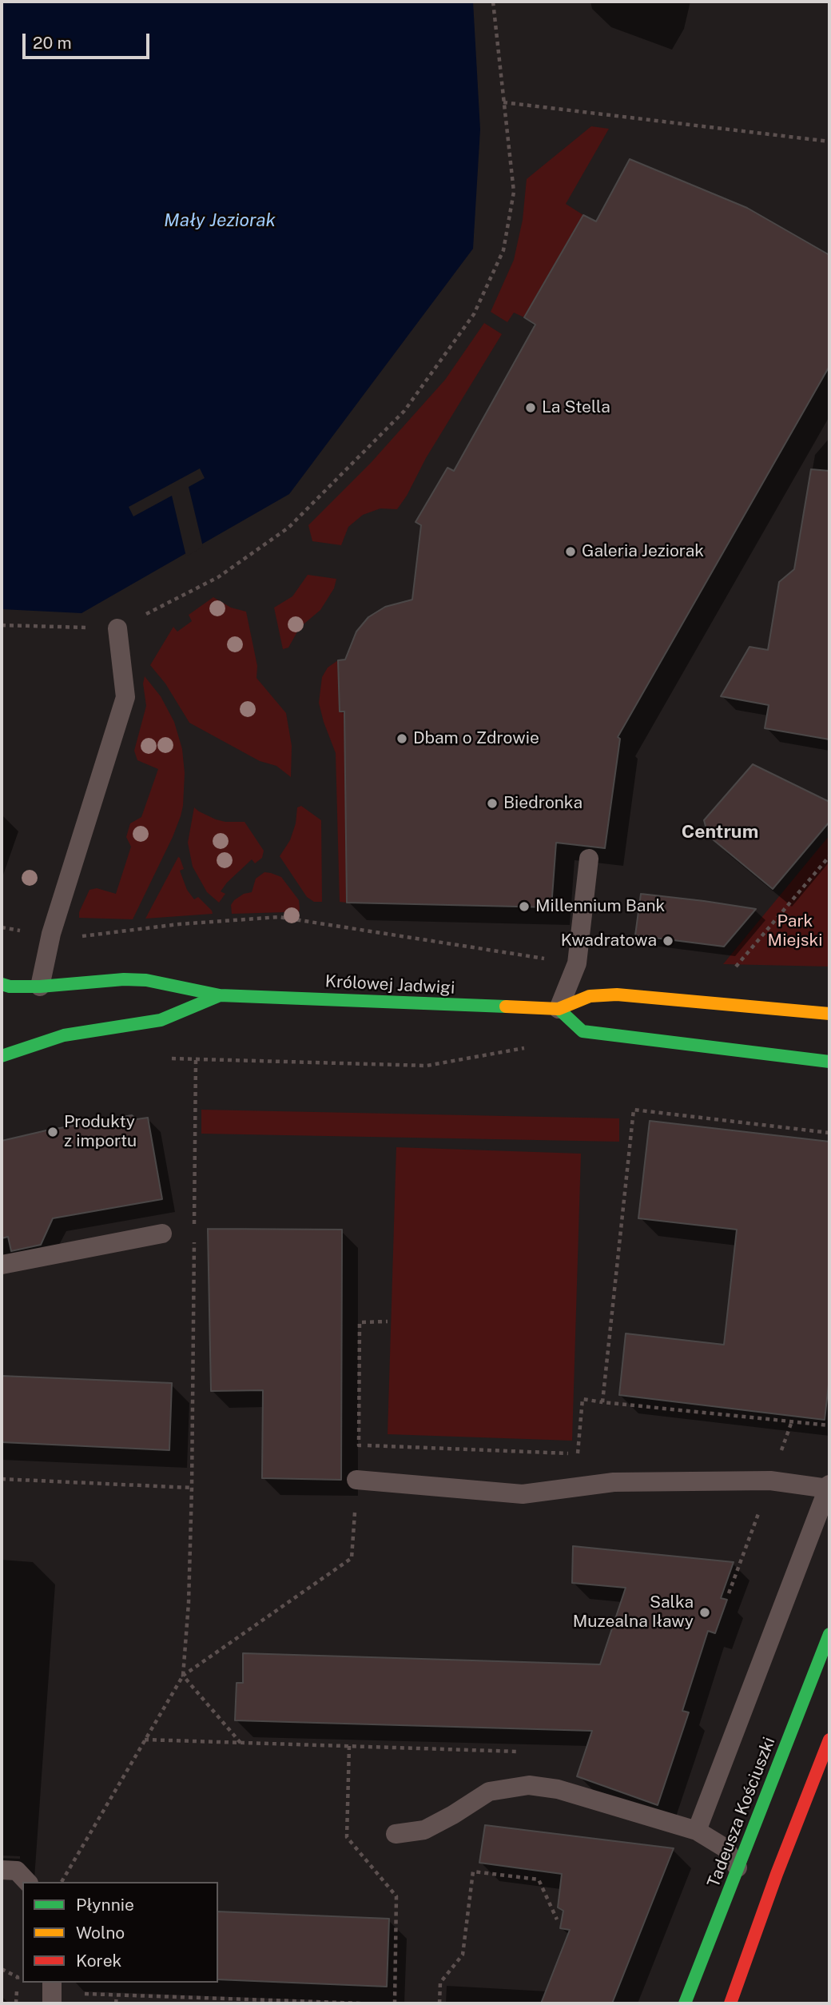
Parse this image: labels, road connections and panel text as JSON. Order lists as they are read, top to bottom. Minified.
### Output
{"streets":{"street":["Królowej Jadwigi","Tadeusza Kościuszki"]},"districts":["Centrum"],"water":["Mały Jeziorak"],"parks":["Park Miejski"],"places":["La Stella","Galeria Jeziorak","Dbam o Zdrowie","Biedronka","Millennium Bank","Kwadratowa","Produkty z importu","Salka Muzealna Iławy"],"legend":["Płynnie","Wolno","Korek"],"scale_bar":"20 m"}
